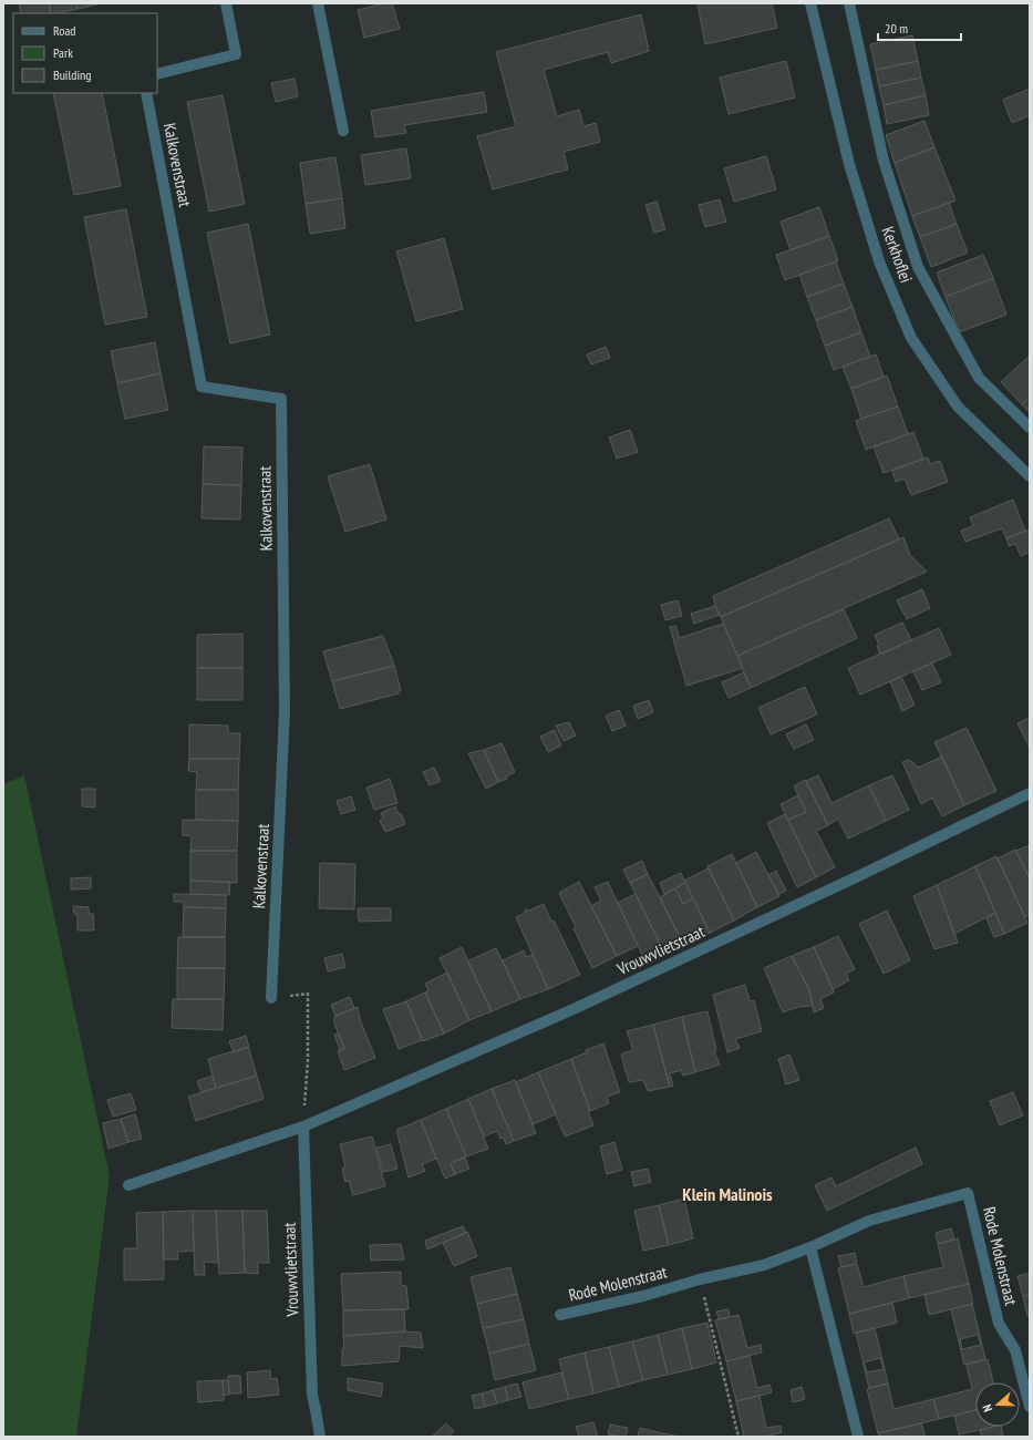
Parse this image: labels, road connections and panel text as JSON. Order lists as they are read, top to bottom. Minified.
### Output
{"streets":{"street":["Kalkovenstraat","Kerkhoflei","Vrouwvlietstraat","Rode Molenstraat"]},"districts":["Klein Malinois"],"legend":["Road","Park","Building"],"scale_bar":"20 m","north":"left"}
